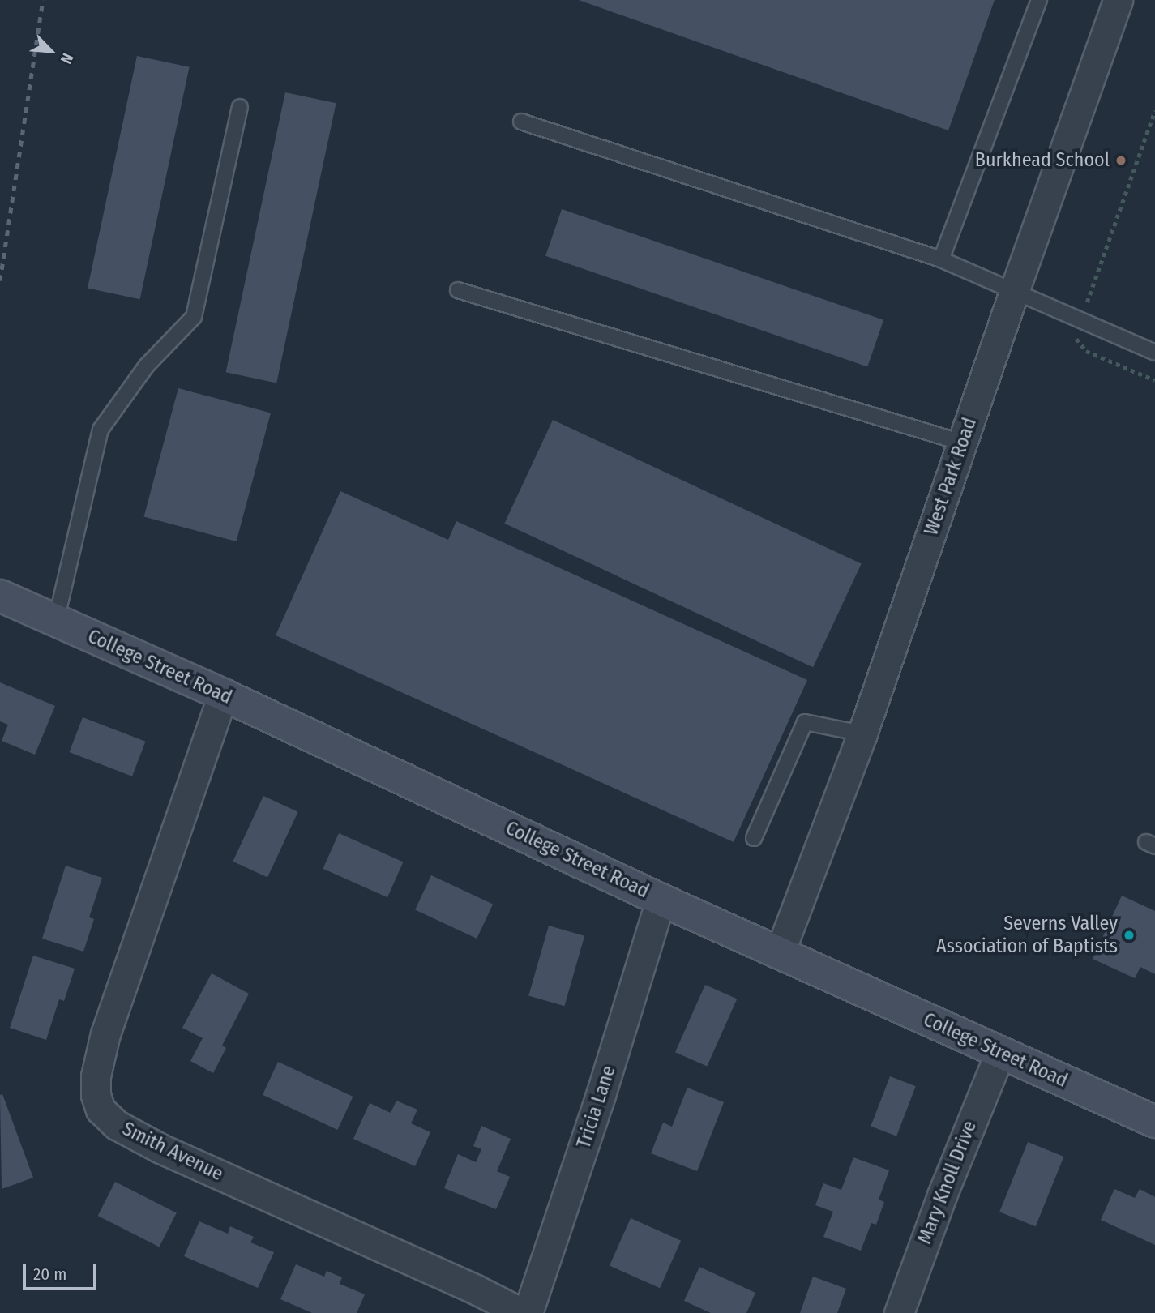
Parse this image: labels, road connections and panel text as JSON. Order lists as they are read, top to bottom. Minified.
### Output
{"streets":{"street":["West Park Road","College Street Road","Tricia Lane","Smith Avenue","Mary Knoll Drive"]},"crossings":[["West Park Road","College Street Road"],["College Street Road","Tricia Lane"],["College Street Road","Smith Avenue"],["College Street Road","Mary Knoll Drive"]],"places":["Burkhead School","Severns Valley Association of Baptists"],"scale_bar":"20 m","north":"bottom right"}
